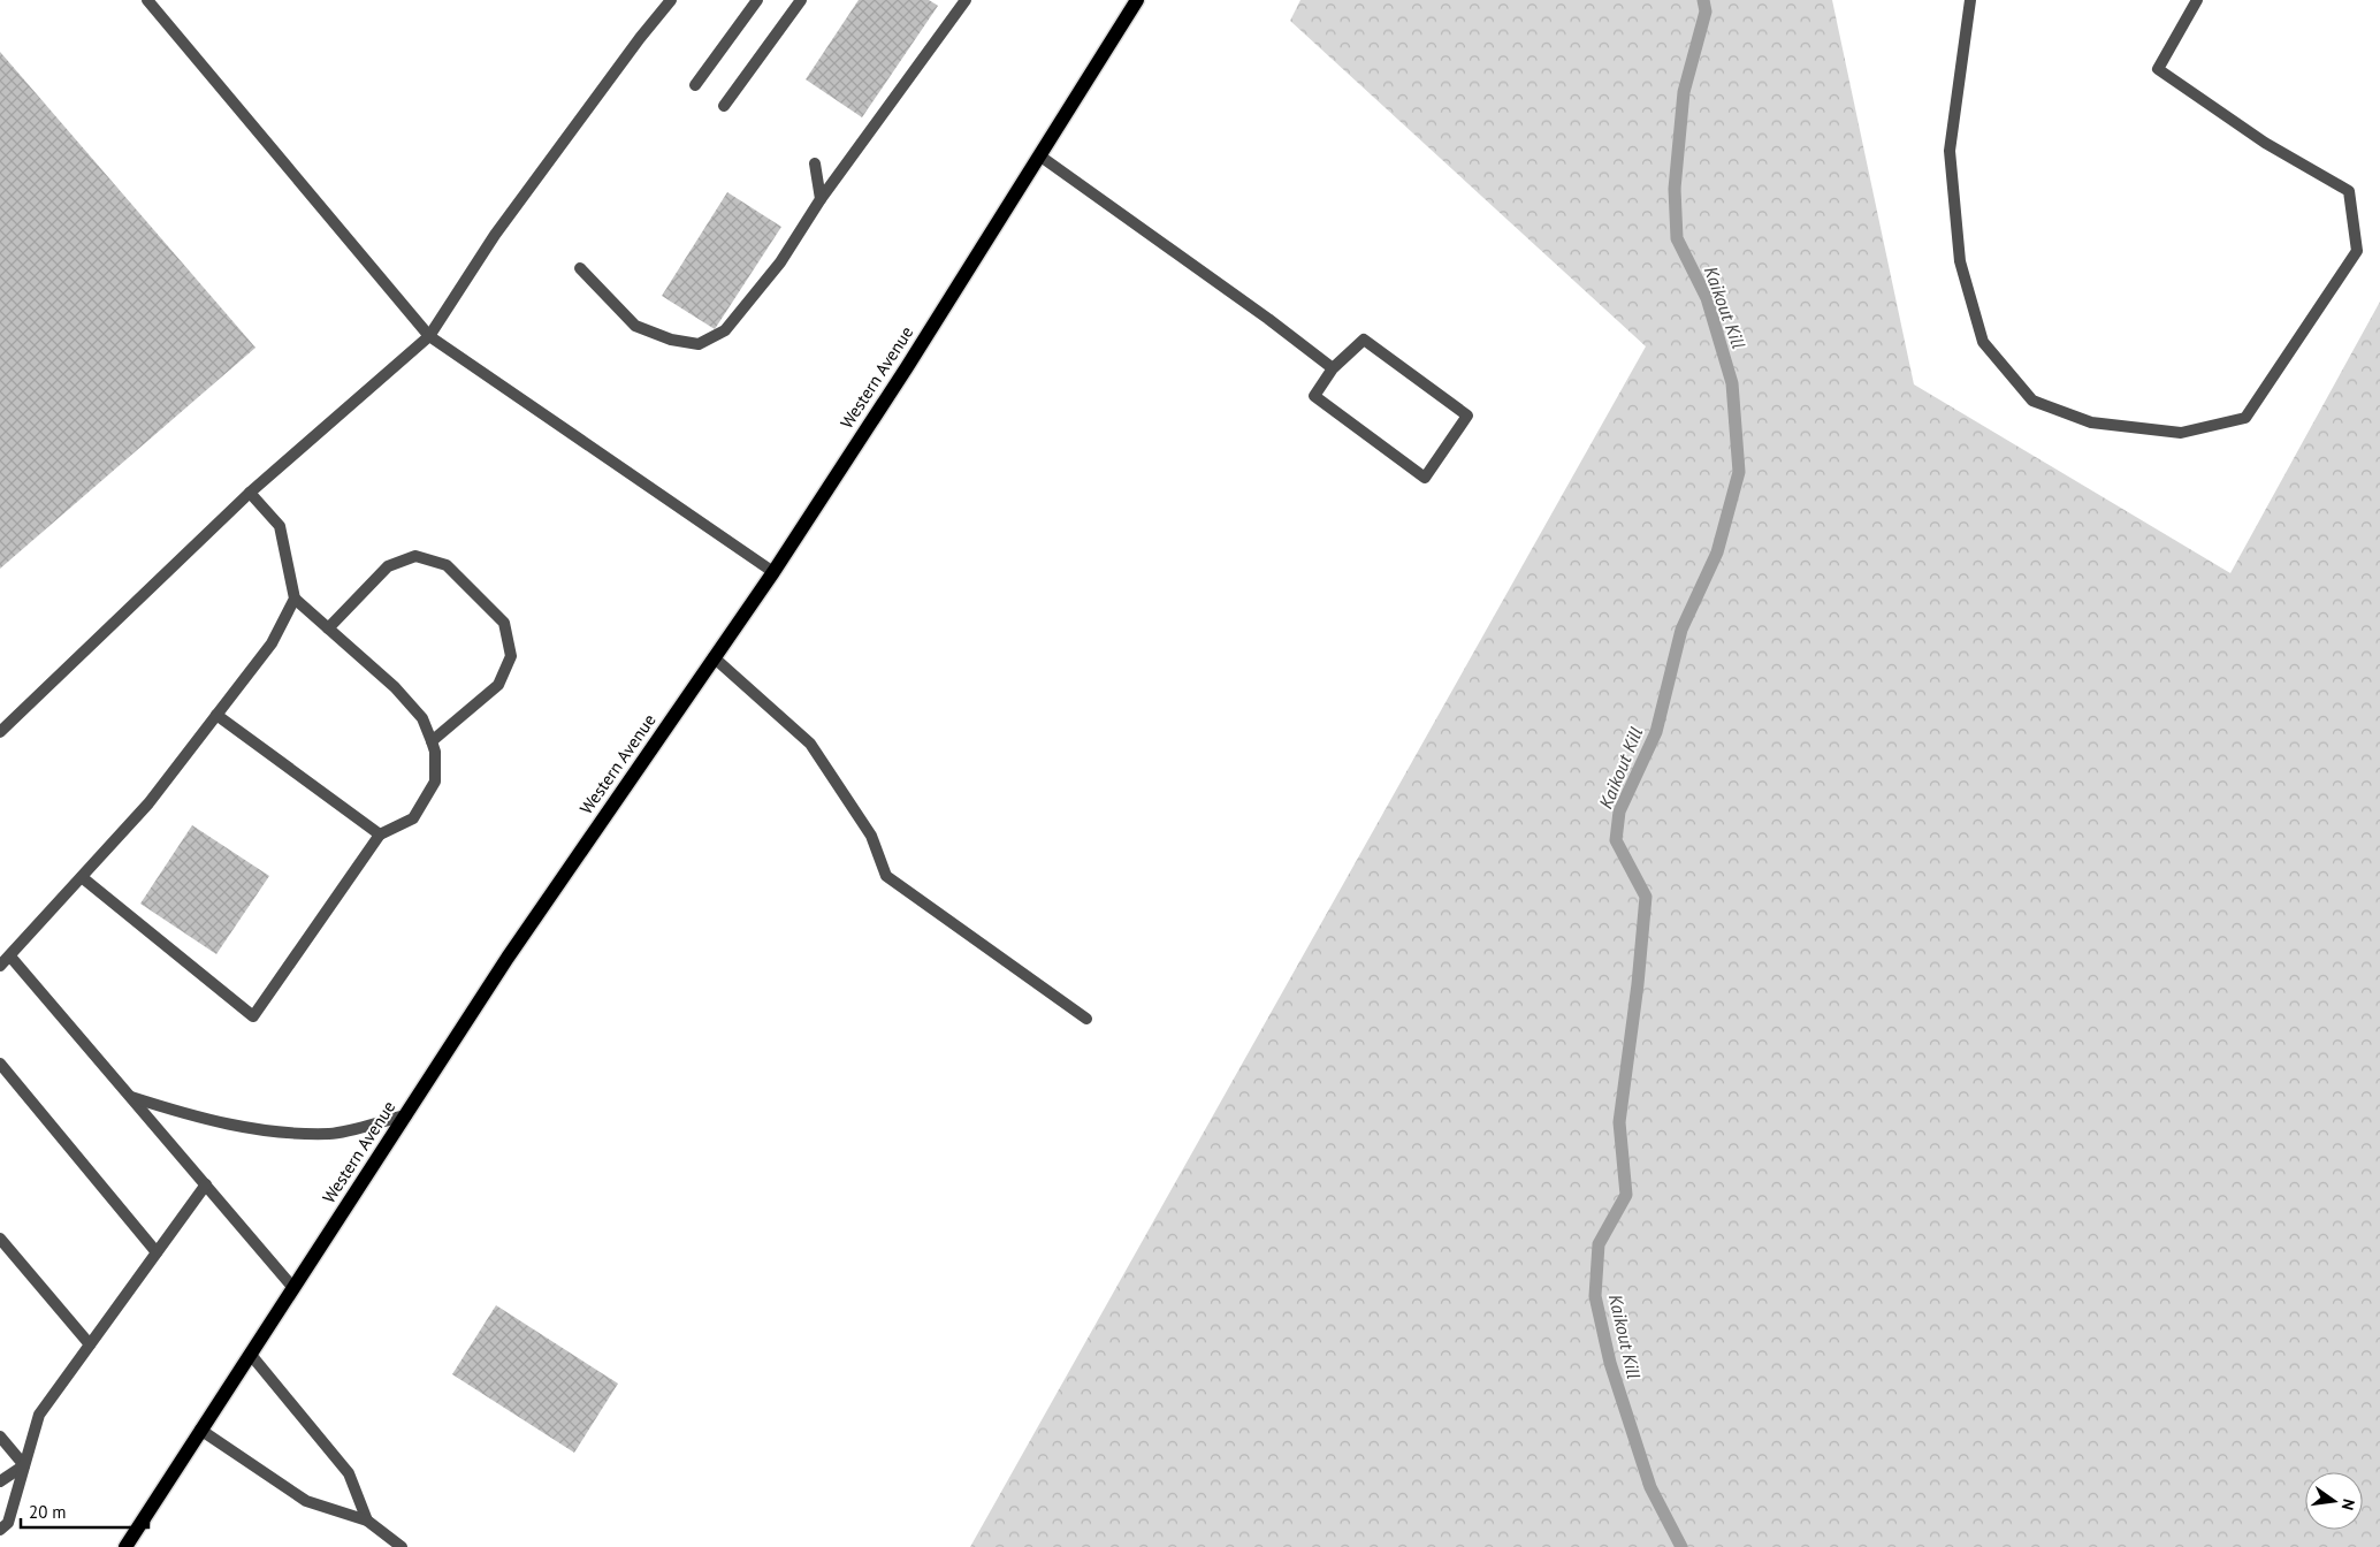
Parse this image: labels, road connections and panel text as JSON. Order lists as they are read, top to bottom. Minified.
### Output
{"streets":{"main road":["Western Avenue"]},"water":["Kaikout Kill"],"scale_bar":"20 m","north":"right"}
